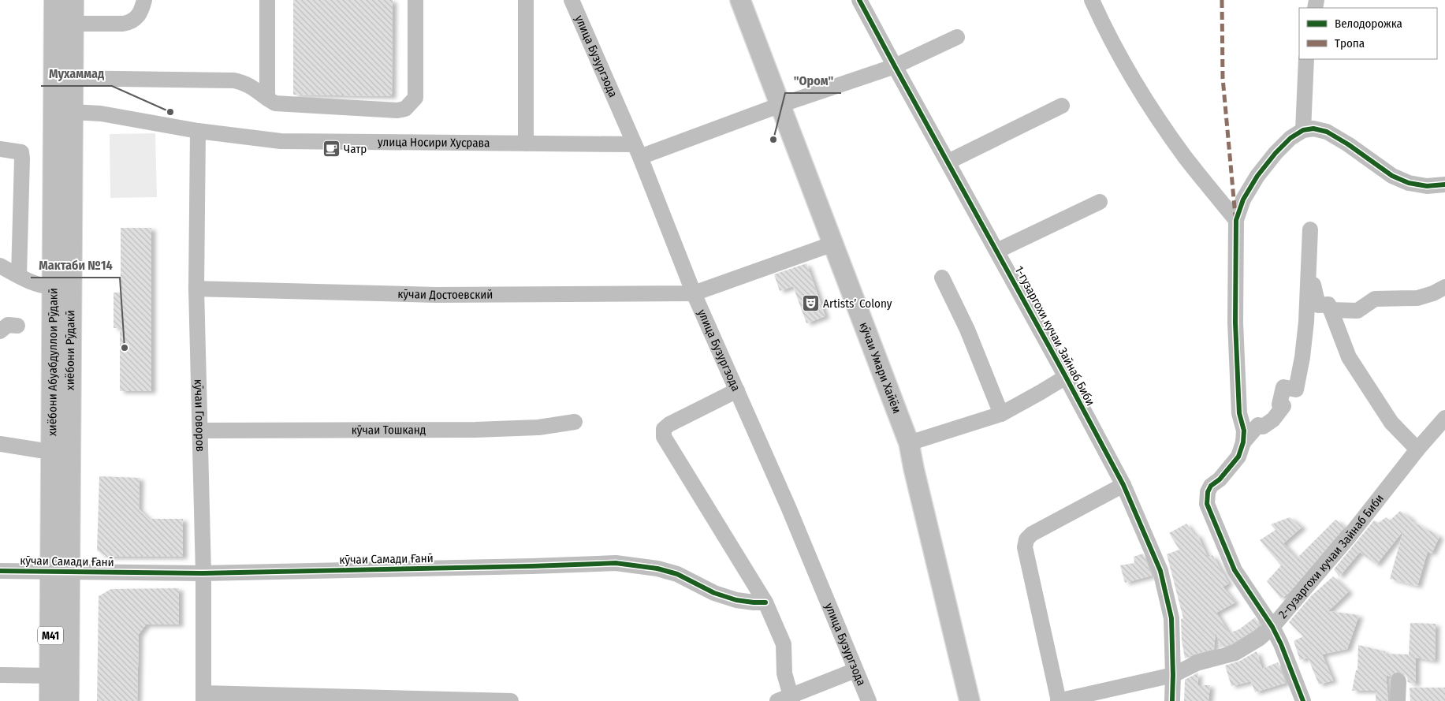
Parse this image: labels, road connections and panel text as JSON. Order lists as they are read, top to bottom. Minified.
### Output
{"streets":{"highway":["хиёбони Рӯдакӣ","хиёбони Абуабдуллои Рӯдакӣ","M41"],"main road":["кӯчаи Умари Хайём"],"street":["улица Бузургзода","улица Носири Хусрава","кӯчаи Достоевский","1-гузаргохи кучаи Зайнаб Биби","кӯчаи Говоров","кӯчаи Тошканд","2-гузаргохи кучаи Зайнаб Биби","кӯчаи Самади Ғанӣ"]},"crossings":[["улица Бузургзода","улица Носири Хусрава"],["улица Бузургзода","кӯчаи Достоевский"],["улица Носири Хусрава","хиёбони Рӯдакӣ"],["улица Носири Хусрава","кӯчаи Говоров"],["кӯчаи Достоевский","кӯчаи Умари Хайём"],["кӯчаи Достоевский","кӯчаи Говоров"],["1-гузаргохи кучаи Зайнаб Биби","2-гузаргохи кучаи Зайнаб Биби"],["хиёбони Рӯдакӣ","хиёбони Абуабдуллои Рӯдакӣ"],["хиёбони Абуабдуллои Рӯдакӣ","кӯчаи Самади Ғанӣ"],["кӯчаи Говоров","кӯчаи Тошканд"],["кӯчаи Говоров","кӯчаи Самади Ғанӣ"]],"places":{"other":["Мухаммад","\"Oром\"","Мактаби №14"],"cafe":["Чатр"],"theatre":["Artists’ Colony"]},"legend":["Велодорожка","Тропа"]}
